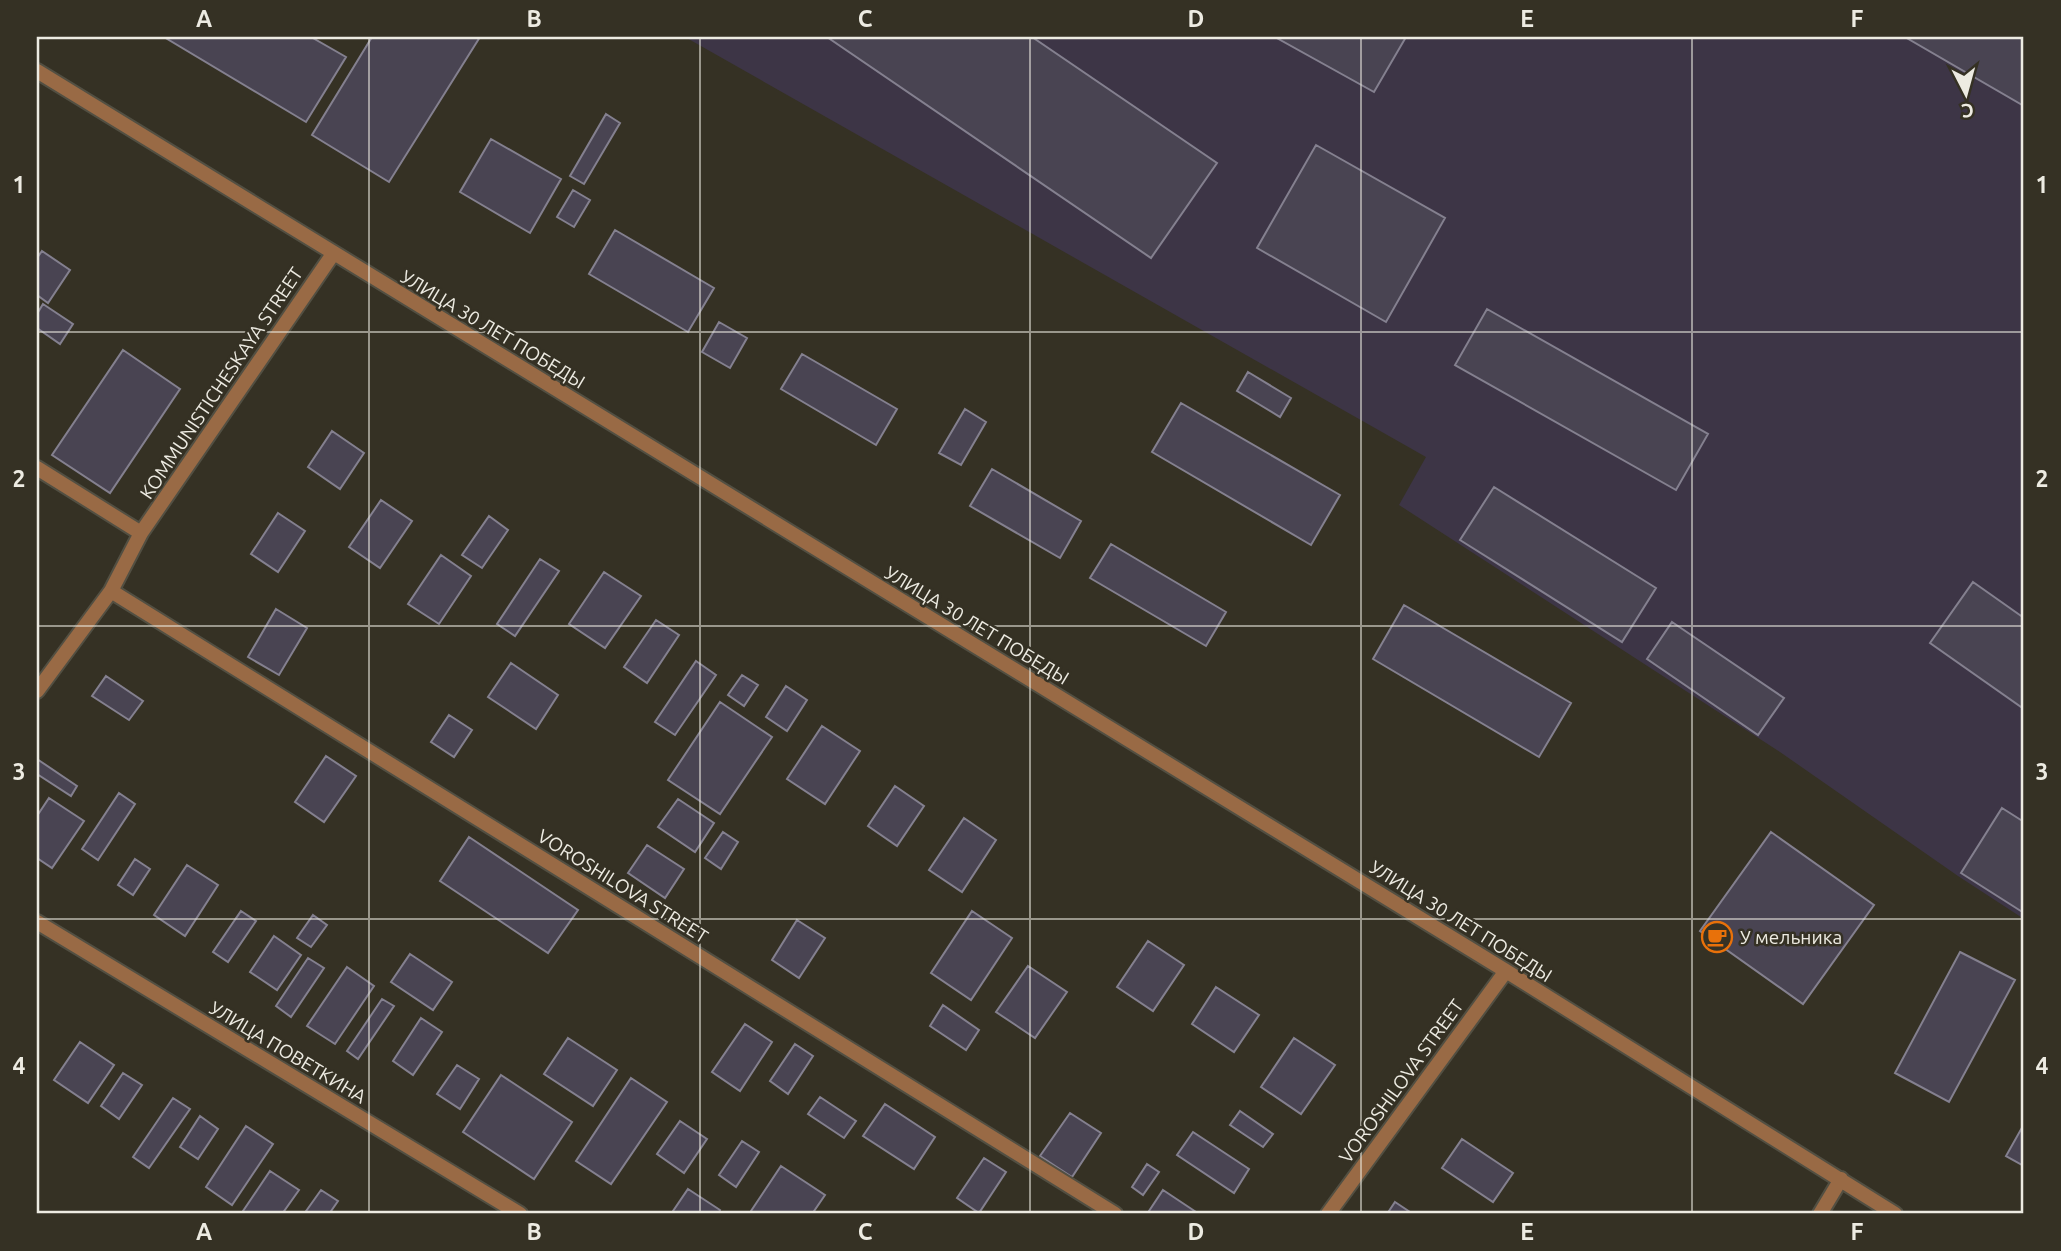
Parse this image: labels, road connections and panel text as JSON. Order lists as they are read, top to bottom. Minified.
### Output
{"streets":{"street":["УЛИЦА 30 ЛЕТ ПОБЕДЫ","KOMMUNISTICHESKAYA STREET","VOROSHILOVA STREET","УЛИЦА ПОВЕТКИНА"]},"crossings":[["УЛИЦА 30 ЛЕТ ПОБЕДЫ","KOMMUNISTICHESKAYA STREET"],["УЛИЦА 30 ЛЕТ ПОБЕДЫ","VOROSHILOVA STREET"],["KOMMUNISTICHESKAYA STREET","VOROSHILOVA STREET"]],"places":{"cafe":["У мельника"]},"north":"bottom","grid":{"columns":["A","B","C","D","E","F"],"rows":["1","2","3","4"]}}
